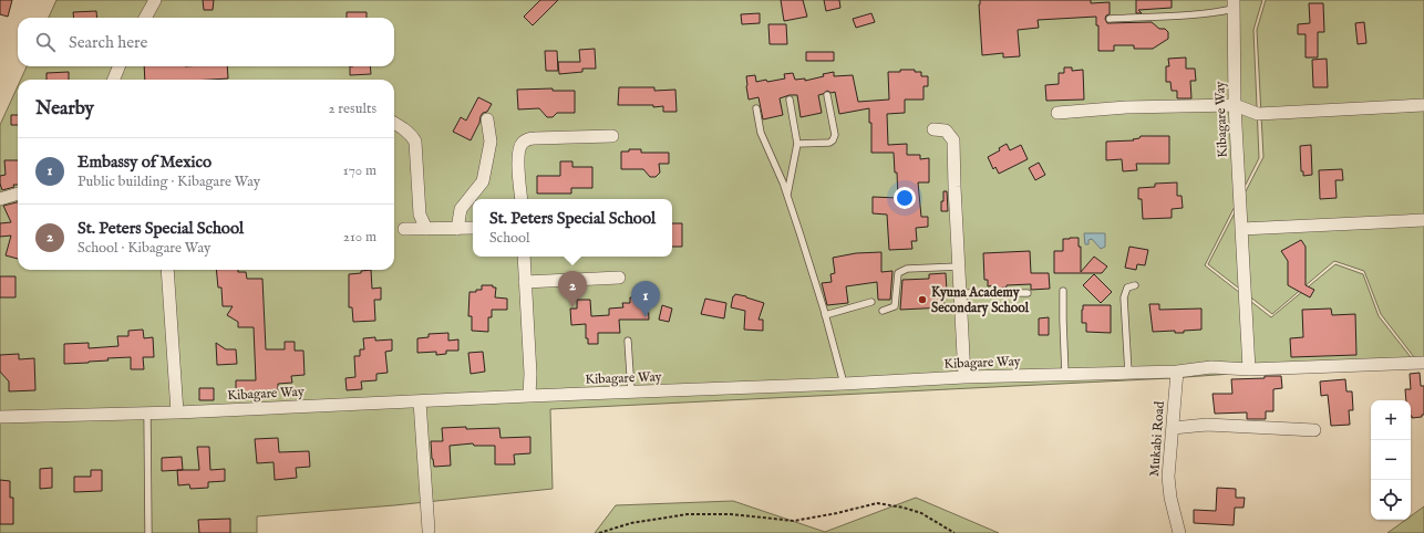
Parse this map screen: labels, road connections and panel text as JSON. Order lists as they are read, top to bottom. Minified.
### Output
{"streets":{"street":["Kibagare Way","Mukabi Road"]},"crossings":[["Kibagare Way","Mukabi Road"]],"places":["Kyuna Academy Secondary School"],"page":{"search":"Search here","heading":["Nearby","2 results"],"list":[{"mark":"1","name":"Embassy of Mexico","note":"Public building · Kibagare Way","value":"170 m"},{"mark":"2","name":"St. Peters Special School","note":"School · Kibagare Way","value":"210 m"}],"popup":["St. Peters Special School","School"],"pins":["2","1"],"map_buttons":["+","−"]}}
